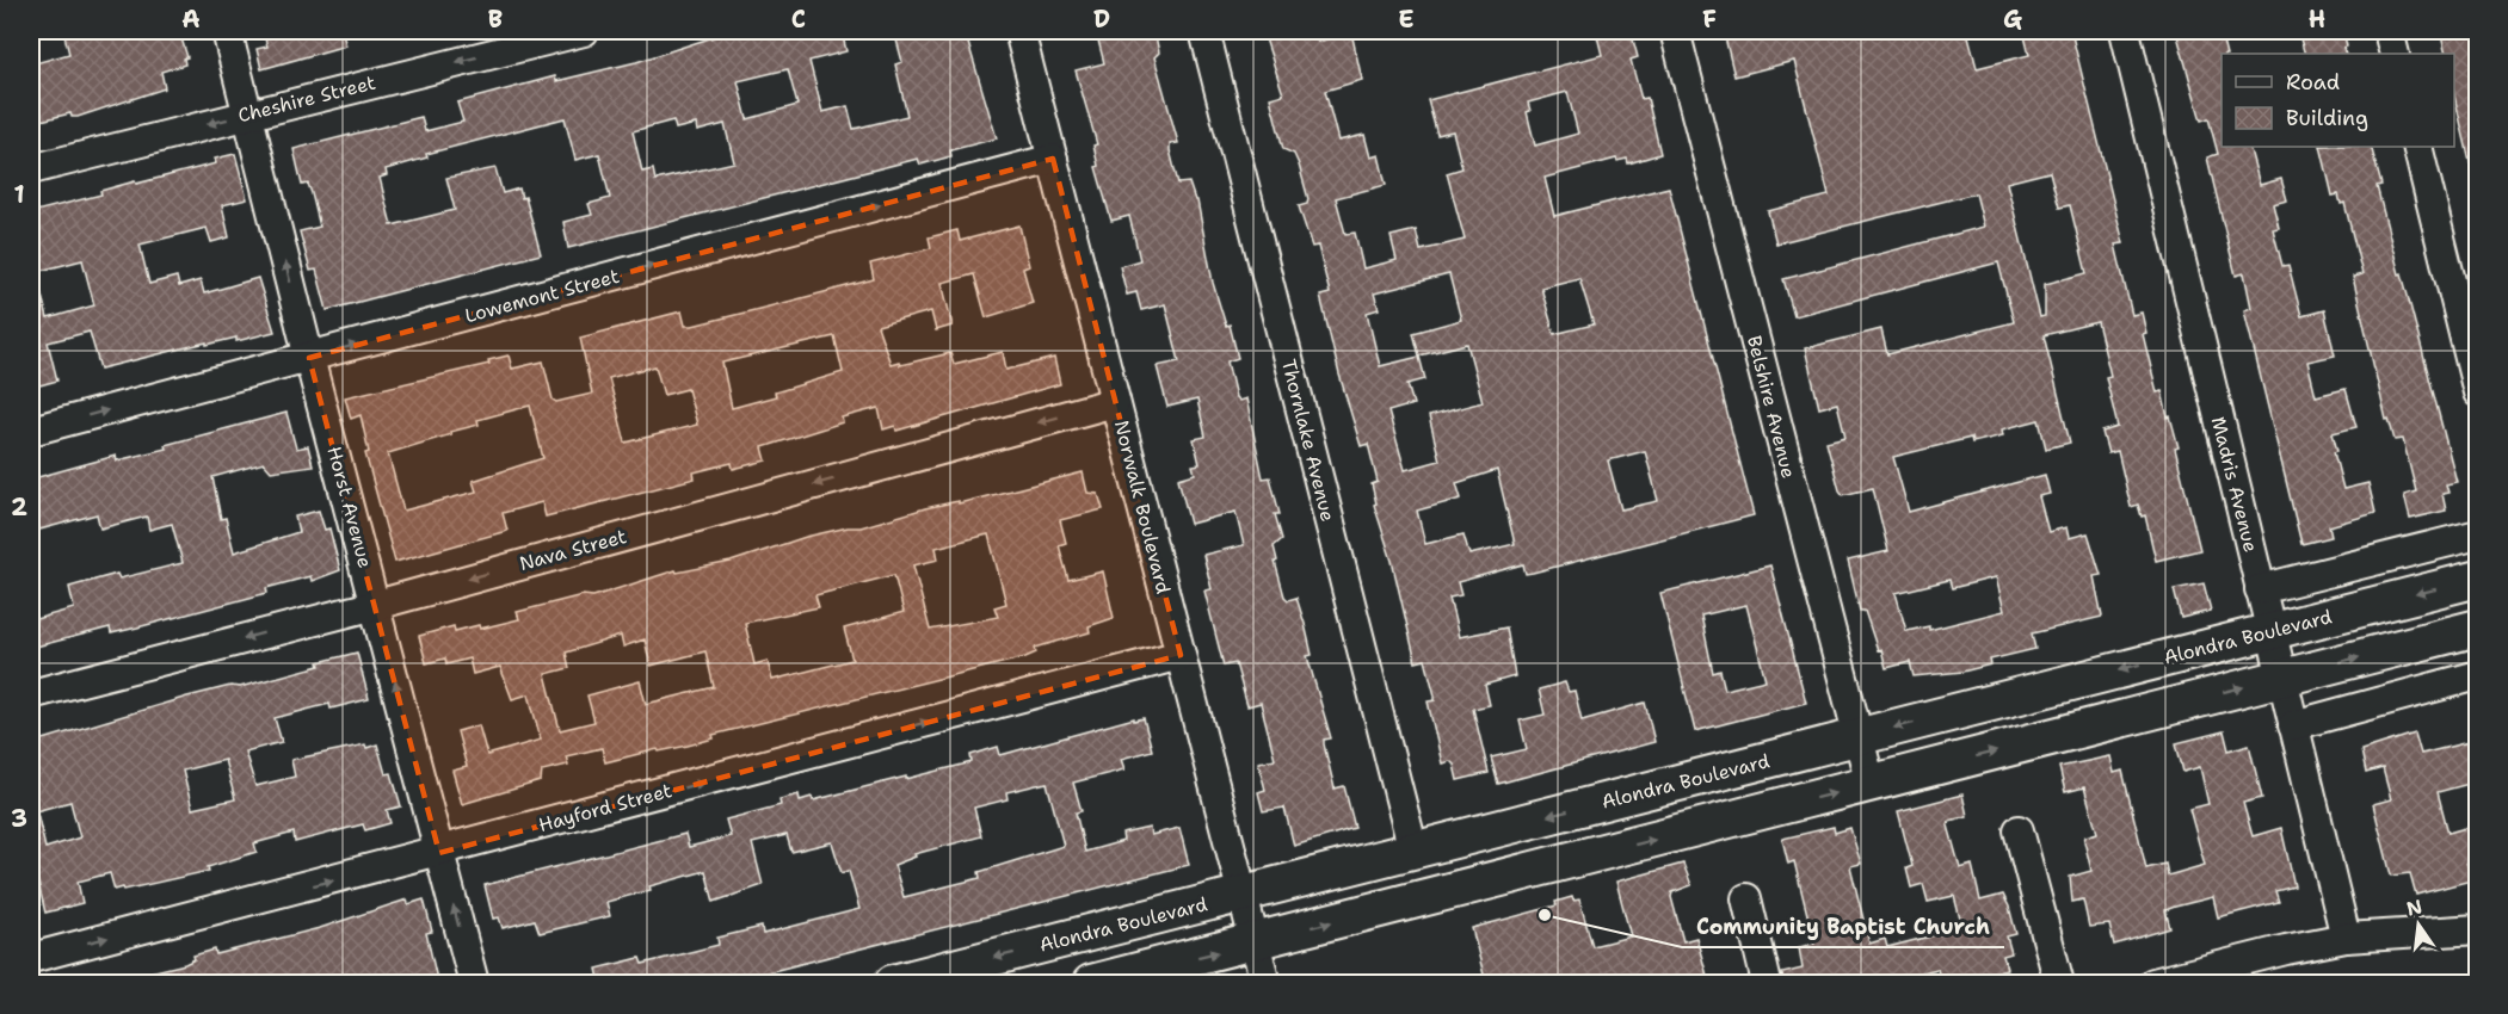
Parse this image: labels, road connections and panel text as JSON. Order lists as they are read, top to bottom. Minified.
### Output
{"streets":{"main road":["Alondra Boulevard"],"street":["Cheshire Street","Lowemont Street","Belshire Avenue","Thornlake Avenue","Madris Avenue","Horst Avenue","Norwalk Boulevard","Nava Street","Hayford Street"]},"crossings":[["Cheshire Street","Horst Avenue"],["Lowemont Street","Horst Avenue"],["Lowemont Street","Norwalk Boulevard"],["Belshire Avenue","Alondra Boulevard"],["Thornlake Avenue","Alondra Boulevard"],["Madris Avenue","Alondra Boulevard"],["Horst Avenue","Nava Street"],["Horst Avenue","Hayford Street"],["Norwalk Boulevard","Nava Street"],["Norwalk Boulevard","Alondra Boulevard"],["Norwalk Boulevard","Hayford Street"]],"one_way":["Cheshire Street","Lowemont Street","Horst Avenue","Nava Street","Hayford Street"],"places":["Community Baptist Church"],"legend":["Road","Building"],"north":"top","grid":{"columns":["A","B","C","D","E","F","G","H"],"rows":["1","2","3"]}}
